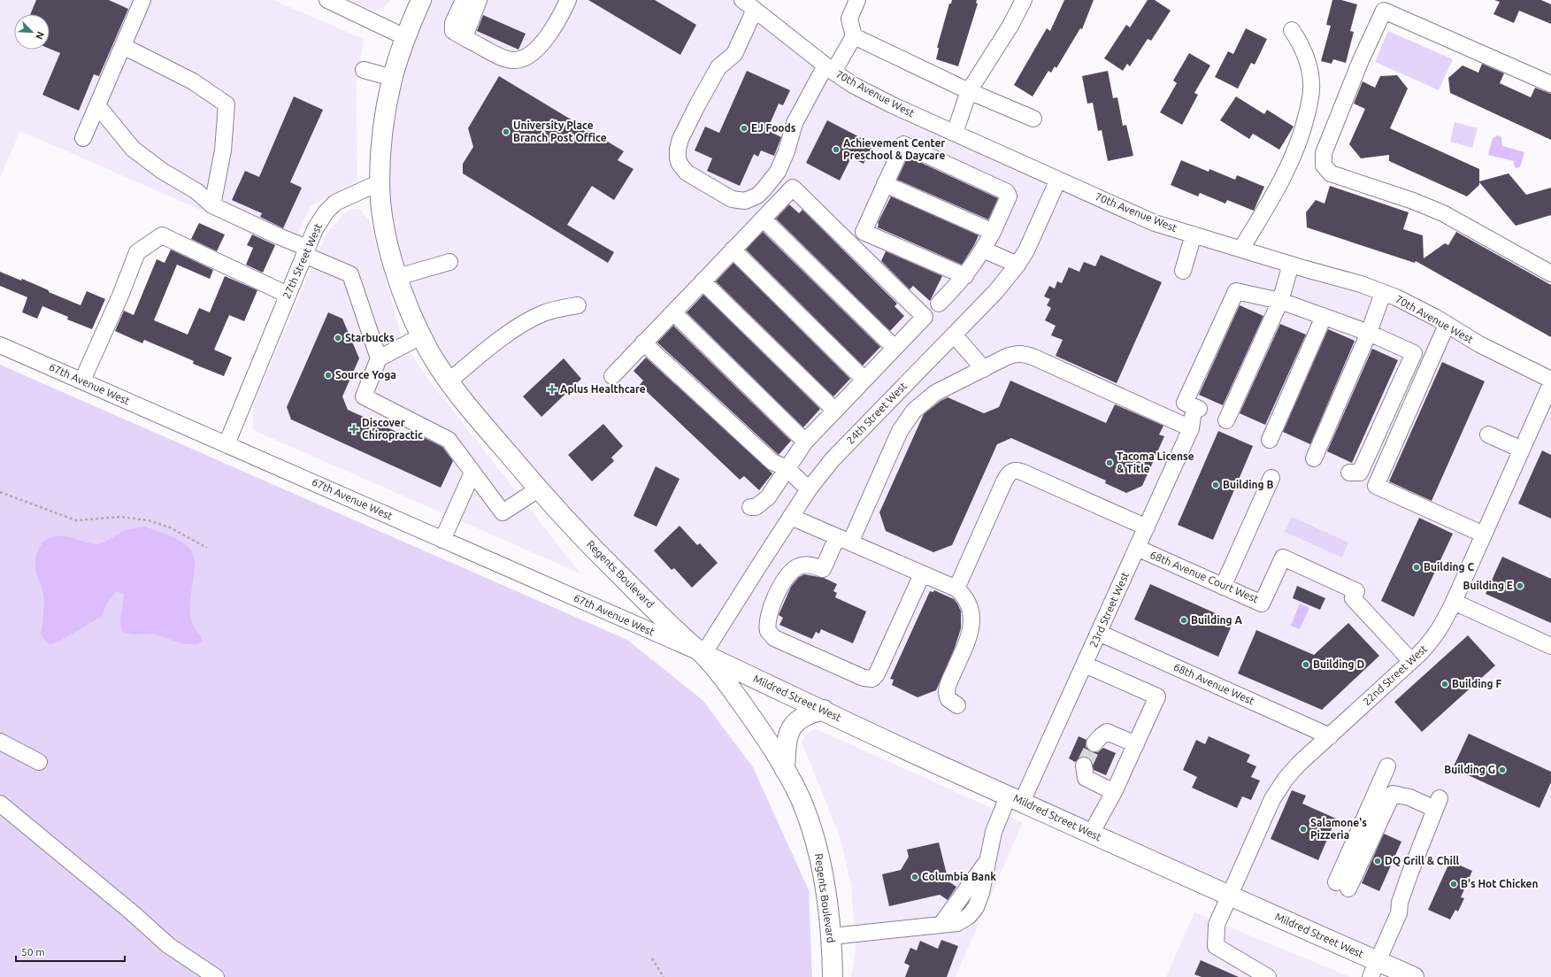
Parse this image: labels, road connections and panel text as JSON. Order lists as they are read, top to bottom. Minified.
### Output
{"streets":{"main road":["Regents Boulevard","Mildred Street West"],"street":["70th Avenue West","27th Street West","67th Avenue West","24th Street West","68th Avenue Court West","23rd Street West","22nd Street West","68th Avenue West"]},"crossings":[["70th Avenue West","24th Street West"],["27th Street West","67th Avenue West"],["27th Street West","Regents Boulevard"],["67th Avenue West","24th Street West"],["67th Avenue West","Regents Boulevard"],["67th Avenue West","Mildred Street West"],["24th Street West","Regents Boulevard"],["24th Street West","Mildred Street West"],["Regents Boulevard","23rd Street West"],["Regents Boulevard","Mildred Street West"],["68th Avenue Court West","23rd Street West"],["68th Avenue Court West","22nd Street West"],["23rd Street West","68th Avenue West"],["23rd Street West","Mildred Street West"],["22nd Street West","68th Avenue West"],["22nd Street West","Mildred Street West"]],"places":{"other":["EJ Foods","University Place Branch Post Office","Achievement Center Preschool & Daycare","Starbucks","Source Yoga","Tacoma License & Title","Building B","Building C","Building E","Building A","Building D","Building F","Building G","Salamone's Pizzeria","DQ Grill & Chill","Columbia Bank","B's Hot Chicken"],"health":["Aplus Healthcare","Discover Chiropractic"]},"scale_bar":"50 m","north":"bottom right"}
